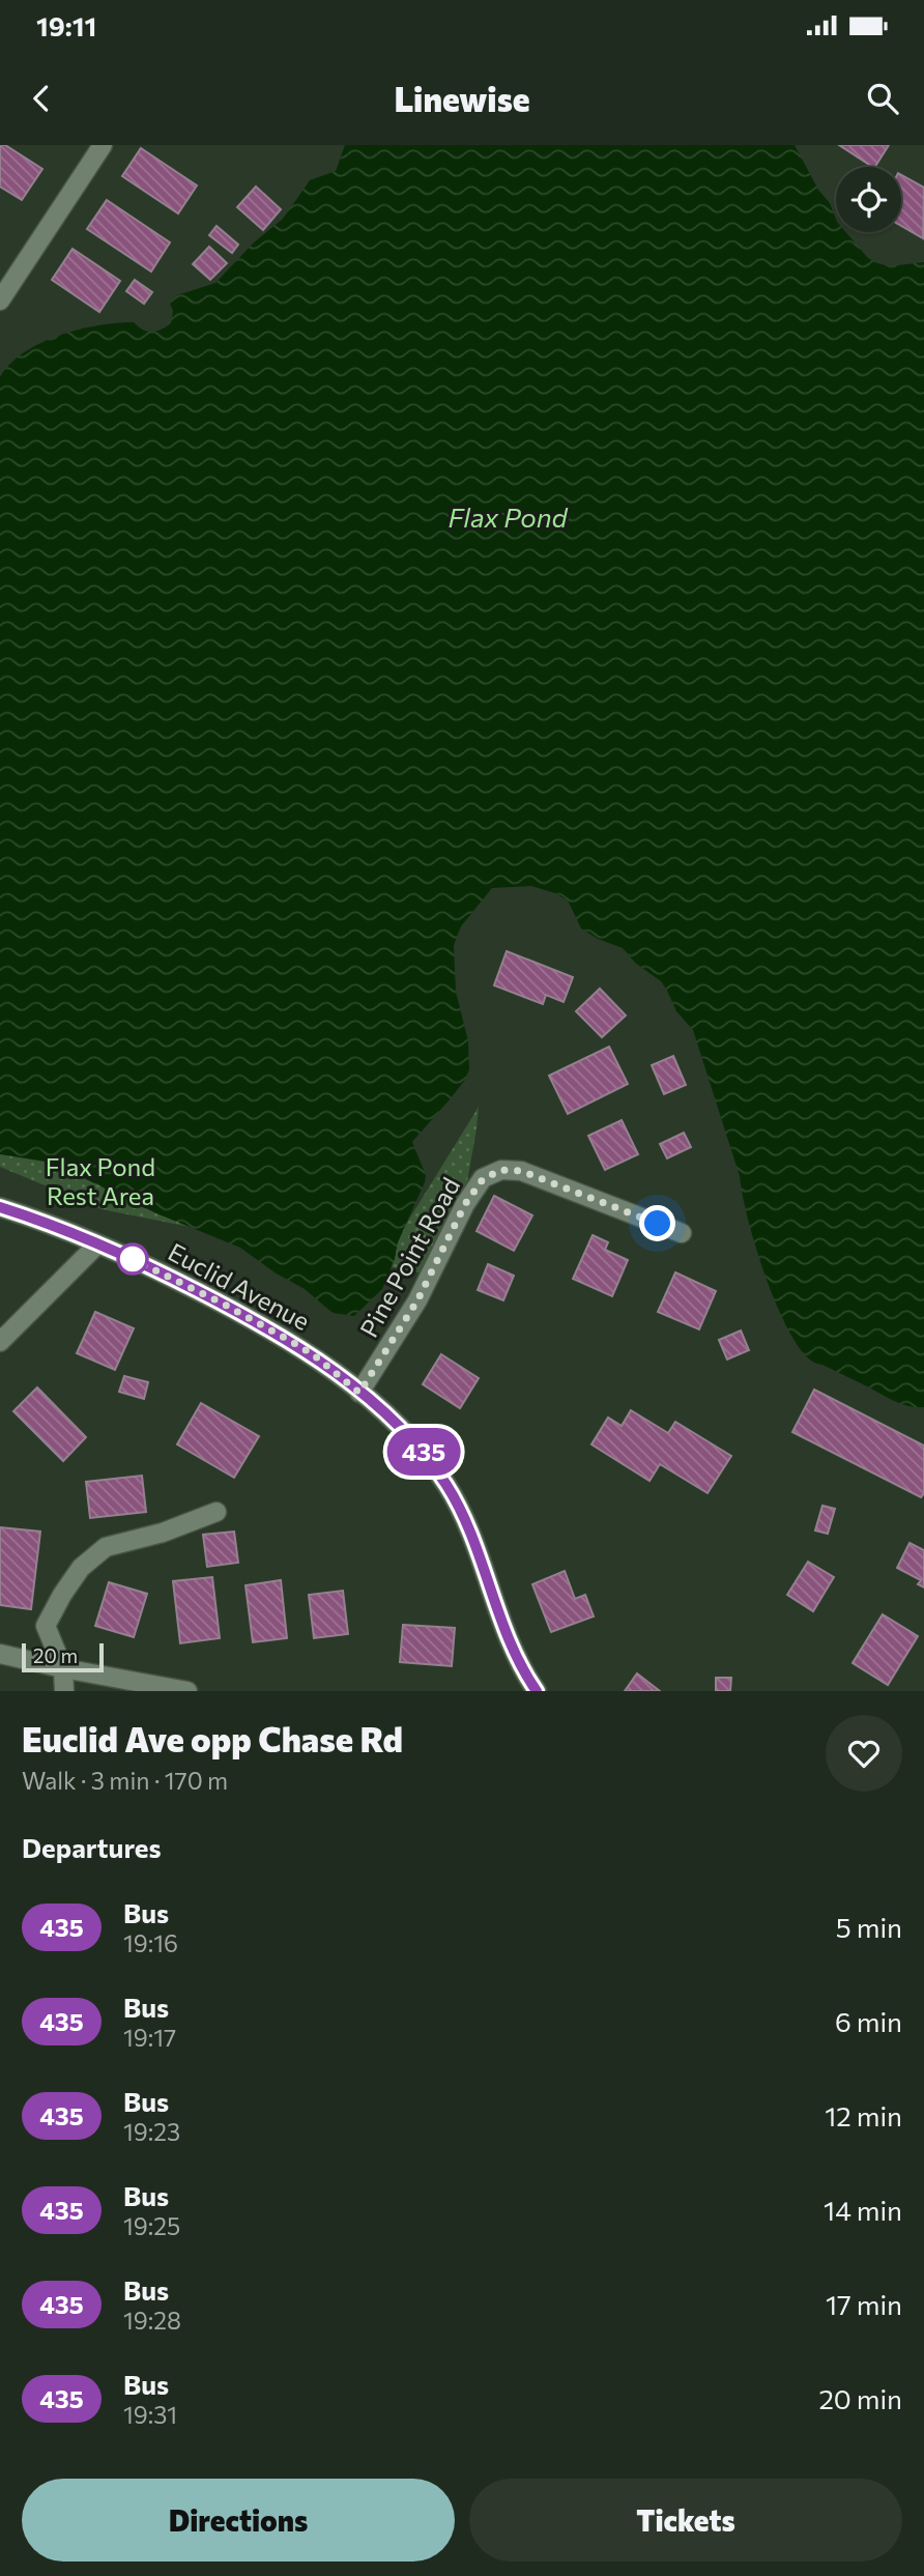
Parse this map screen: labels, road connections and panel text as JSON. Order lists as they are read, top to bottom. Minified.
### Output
{"streets":{"street":["Pine Point Road","Euclid Avenue"]},"crossings":[["Pine Point Road","Euclid Avenue"]],"water":["Flax Pond"],"parks":["Flax Pond Rest Area"],"lines":["bus line 435"],"scale_bar":"20 m","page":{"status":"19:11","header":"Linewise","on_map":"435","scale":"20 m","heading":[["Euclid Ave opp Chase Rd","Walk · 3 min · 170 m"],"Departures"],"list":[{"mark":"435","name":"Bus","note":"19:16","value":"5 min"},{"mark":"435","name":"Bus","note":"19:17","value":"6 min"},{"mark":"435","name":"Bus","note":"19:23","value":"12 min"},{"mark":"435","name":"Bus","note":"19:25","value":"14 min"},{"mark":"435","name":"Bus","note":"19:28","value":"17 min"},{"mark":"435","name":"Bus","note":"19:31","value":"20 min"}],"buttons":["Directions","Tickets"]}}
